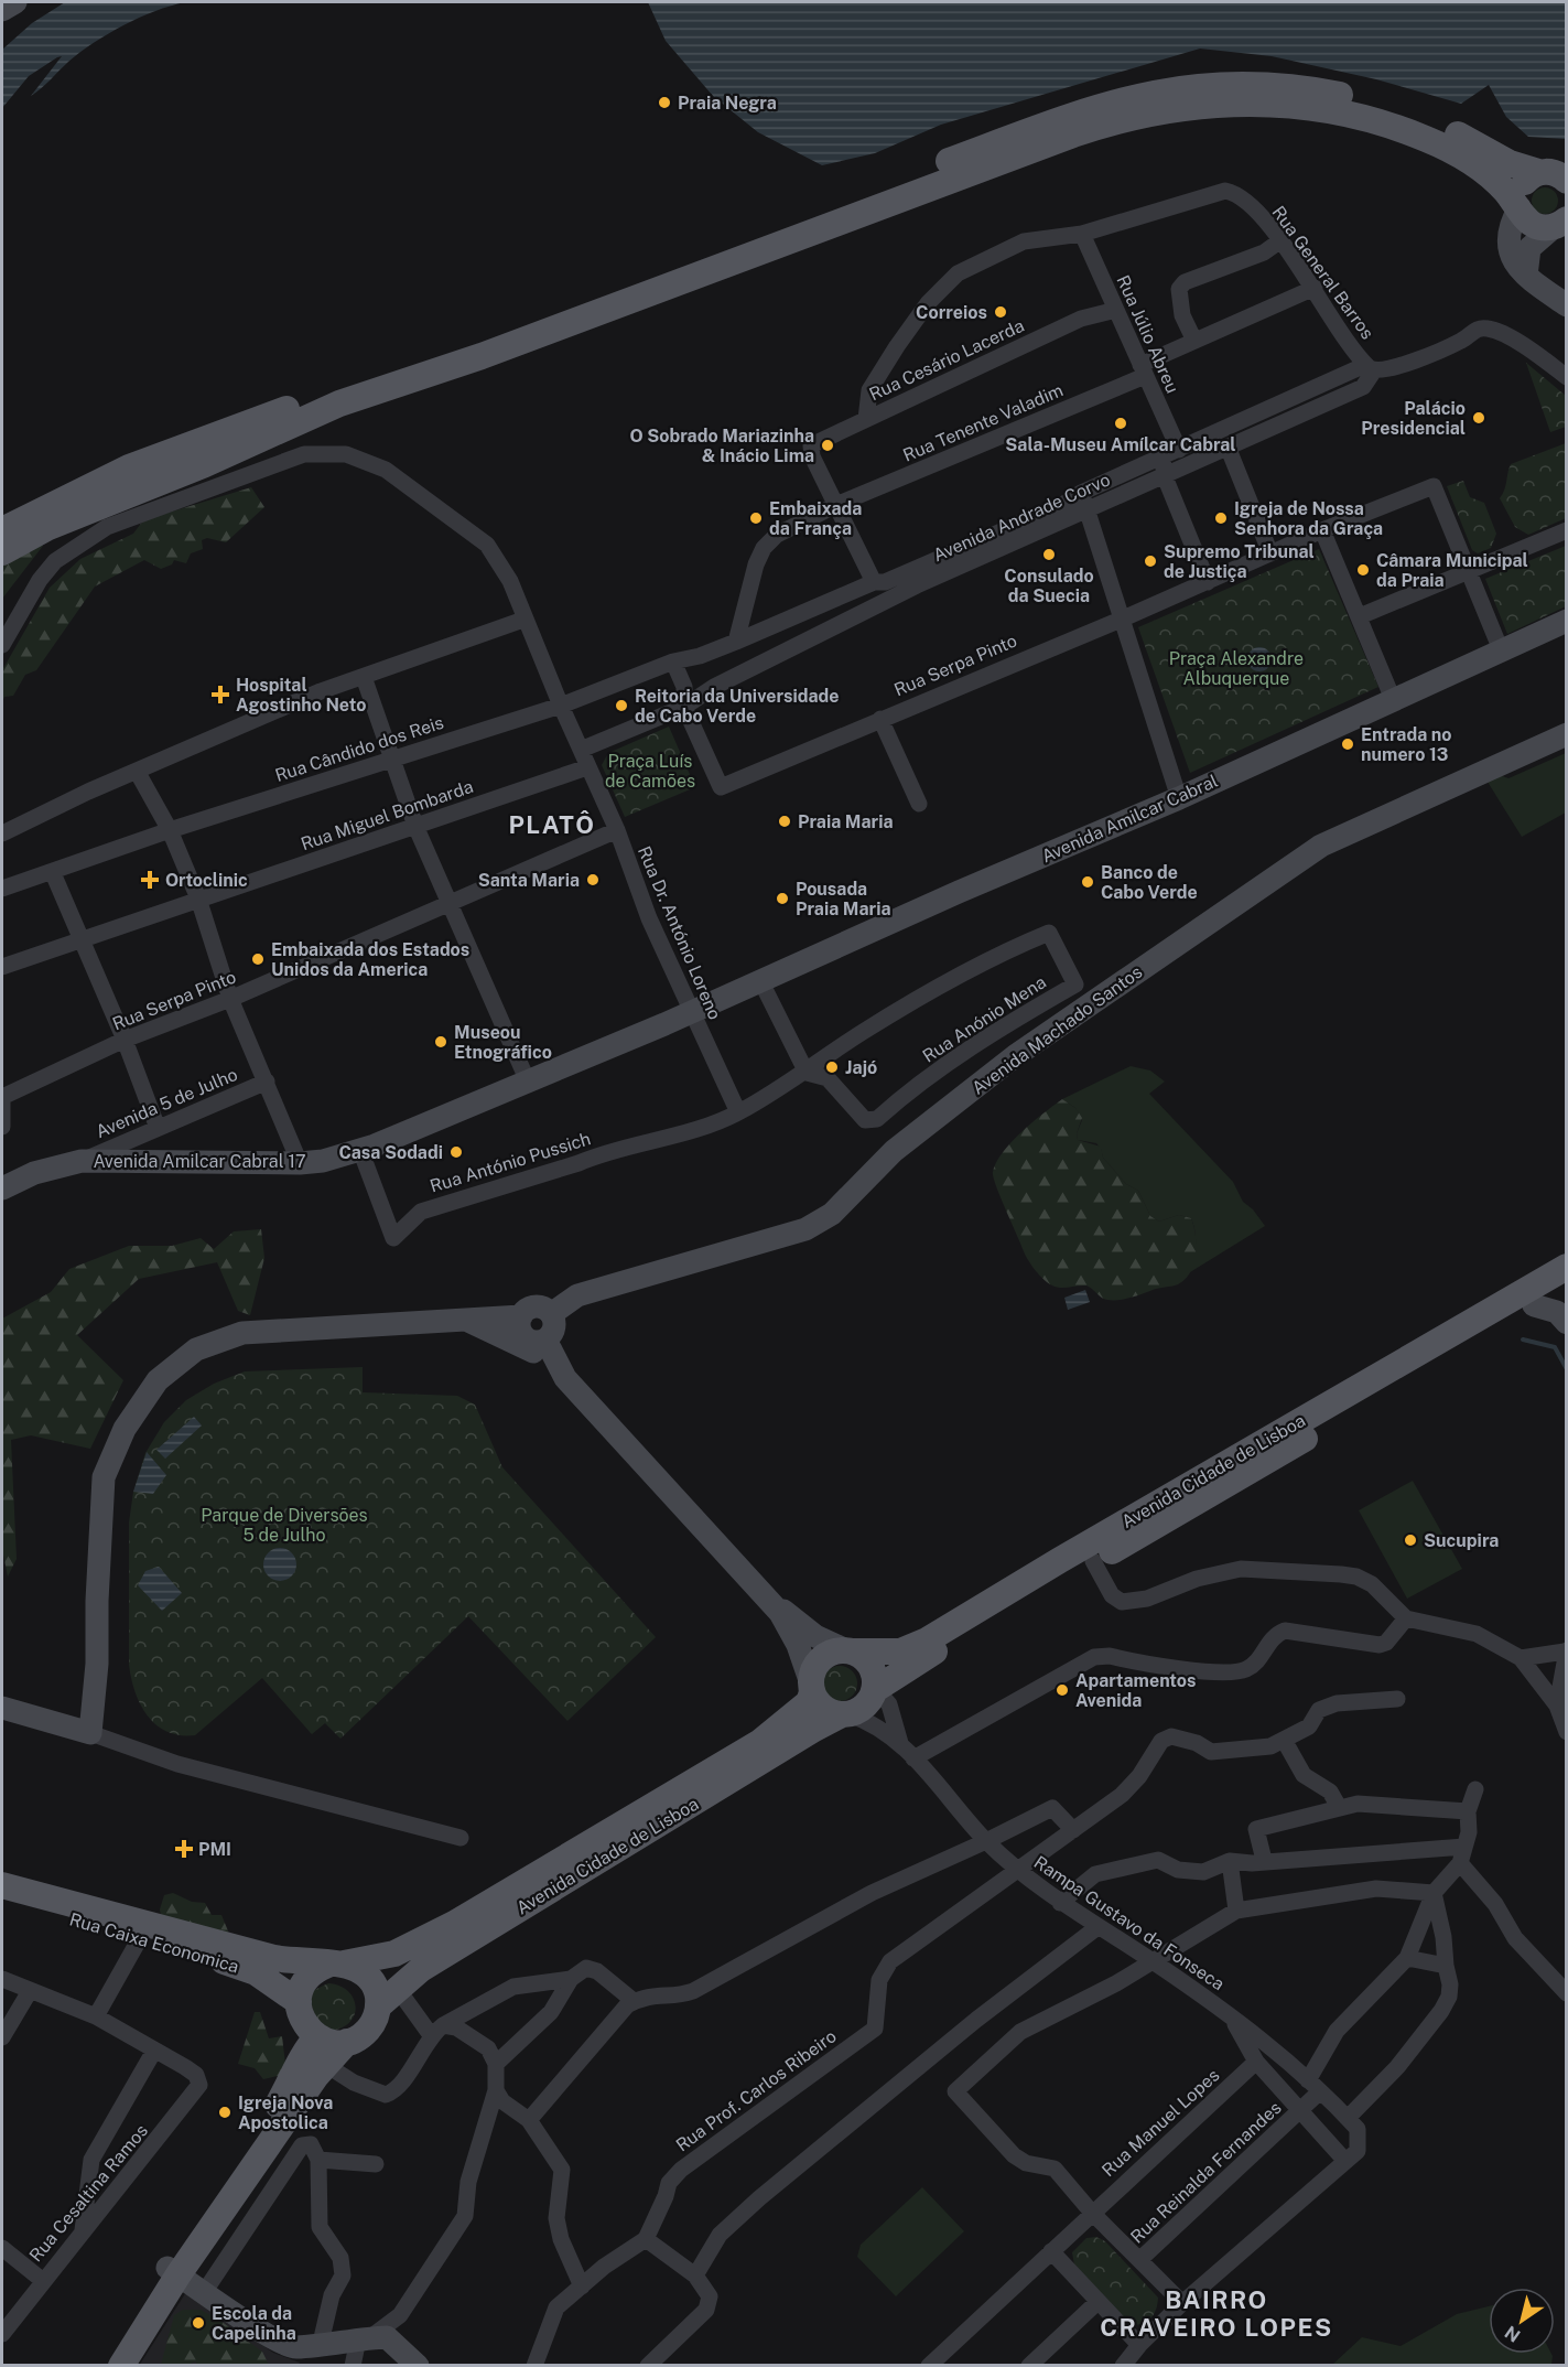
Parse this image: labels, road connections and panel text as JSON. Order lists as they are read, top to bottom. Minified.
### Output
{"streets":{"main road":["Avenida Cidade de Lisboa","Rua Caixa Economica"],"street":["Rua General Barros","Rua Júlio Abreu","Rua Cesário Lacerda","Rua Tenente Valadim","Avenida Andrade Corvo","Rua Serpa Pinto","Rua Cândido dos Reis","Rua Miguel Bombarda","Avenida Amilcar Cabral","Rua Dr. António Loreno","Rua Anónio Mena","Avenida Machado Santos","Avenida 5 de Julho","Avenida Amilcar Cabral 17","Rua António Pussich","Rampa Gustavo da Fonseca","Rua Prof. Carlos Ribeiro","Rua Manuel Lopes","Rua Reinalda Fernandes","Rua Cesaltina Ramos"]},"crossings":[["Rua General Barros","Rua Júlio Abreu"],["Rua General Barros","Rua Tenente Valadim"],["Rua General Barros","Avenida Andrade Corvo"],["Rua Júlio Abreu","Rua Cesário Lacerda"],["Rua Júlio Abreu","Rua Tenente Valadim"],["Rua Júlio Abreu","Avenida Andrade Corvo"],["Rua Cesário Lacerda","Rua Tenente Valadim"],["Rua Tenente Valadim","Avenida Andrade Corvo"],["Avenida Andrade Corvo","Rua Serpa Pinto"],["Avenida Andrade Corvo","Rua Cândido dos Reis"],["Avenida Andrade Corvo","Rua Dr. António Loreno"],["Rua Serpa Pinto","Rua Dr. António Loreno"],["Rua Miguel Bombarda","Rua Dr. António Loreno"],["Avenida Amilcar Cabral","Rua Dr. António Loreno"],["Avenida Amilcar Cabral","Avenida Amilcar Cabral 17"],["Rua Dr. António Loreno","Rua Anónio Mena"],["Rua Dr. António Loreno","Avenida Amilcar Cabral 17"],["Rua Dr. António Loreno","Rua António Pussich"],["Rua Anónio Mena","Rua António Pussich"],["Avenida 5 de Julho","Avenida Amilcar Cabral 17"],["Avenida Amilcar Cabral 17","Rua António Pussich"],["Avenida Cidade de Lisboa","Rampa Gustavo da Fonseca"],["Avenida Cidade de Lisboa","Rua Caixa Economica"],["Rampa Gustavo da Fonseca","Rua Prof. Carlos Ribeiro"],["Rampa Gustavo da Fonseca","Rua Manuel Lopes"],["Rampa Gustavo da Fonseca","Rua Reinalda Fernandes"]],"districts":["PLATÔ","BAIRRO CRAVEIRO LOPES"],"parks":["Praça Alexandre Albuquerque","Praça Luís de Camões","Parque de Diversões 5 de Julho"],"places":{"other":["Praia Negra","Correios","Palácio Presidencial","Sala-Museu Amílcar Cabral","O Sobrado Mariazinha & Inácio Lima","Embaixada da França","Igreja de Nossa Senhora da Graça","Consulado da Suecia","Supremo Tribunal de Justiça","Câmara Municipal da Praia","Reitoria da Universidade de Cabo Verde","Entrada no numero 13","Praia Maria","Santa Maria","Banco de Cabo Verde","Pousada Praia Maria","Embaixada dos Estados Unidos da America","Museou Etnográfico","Jajó","Casa Sodadi","Sucupira","Apartamentos Avenida","Igreja Nova Apostolica","Escola da Capelinha"],"health":["Hospital Agostinho Neto","Ortoclinic","PMI"]},"north":"bottom left"}
